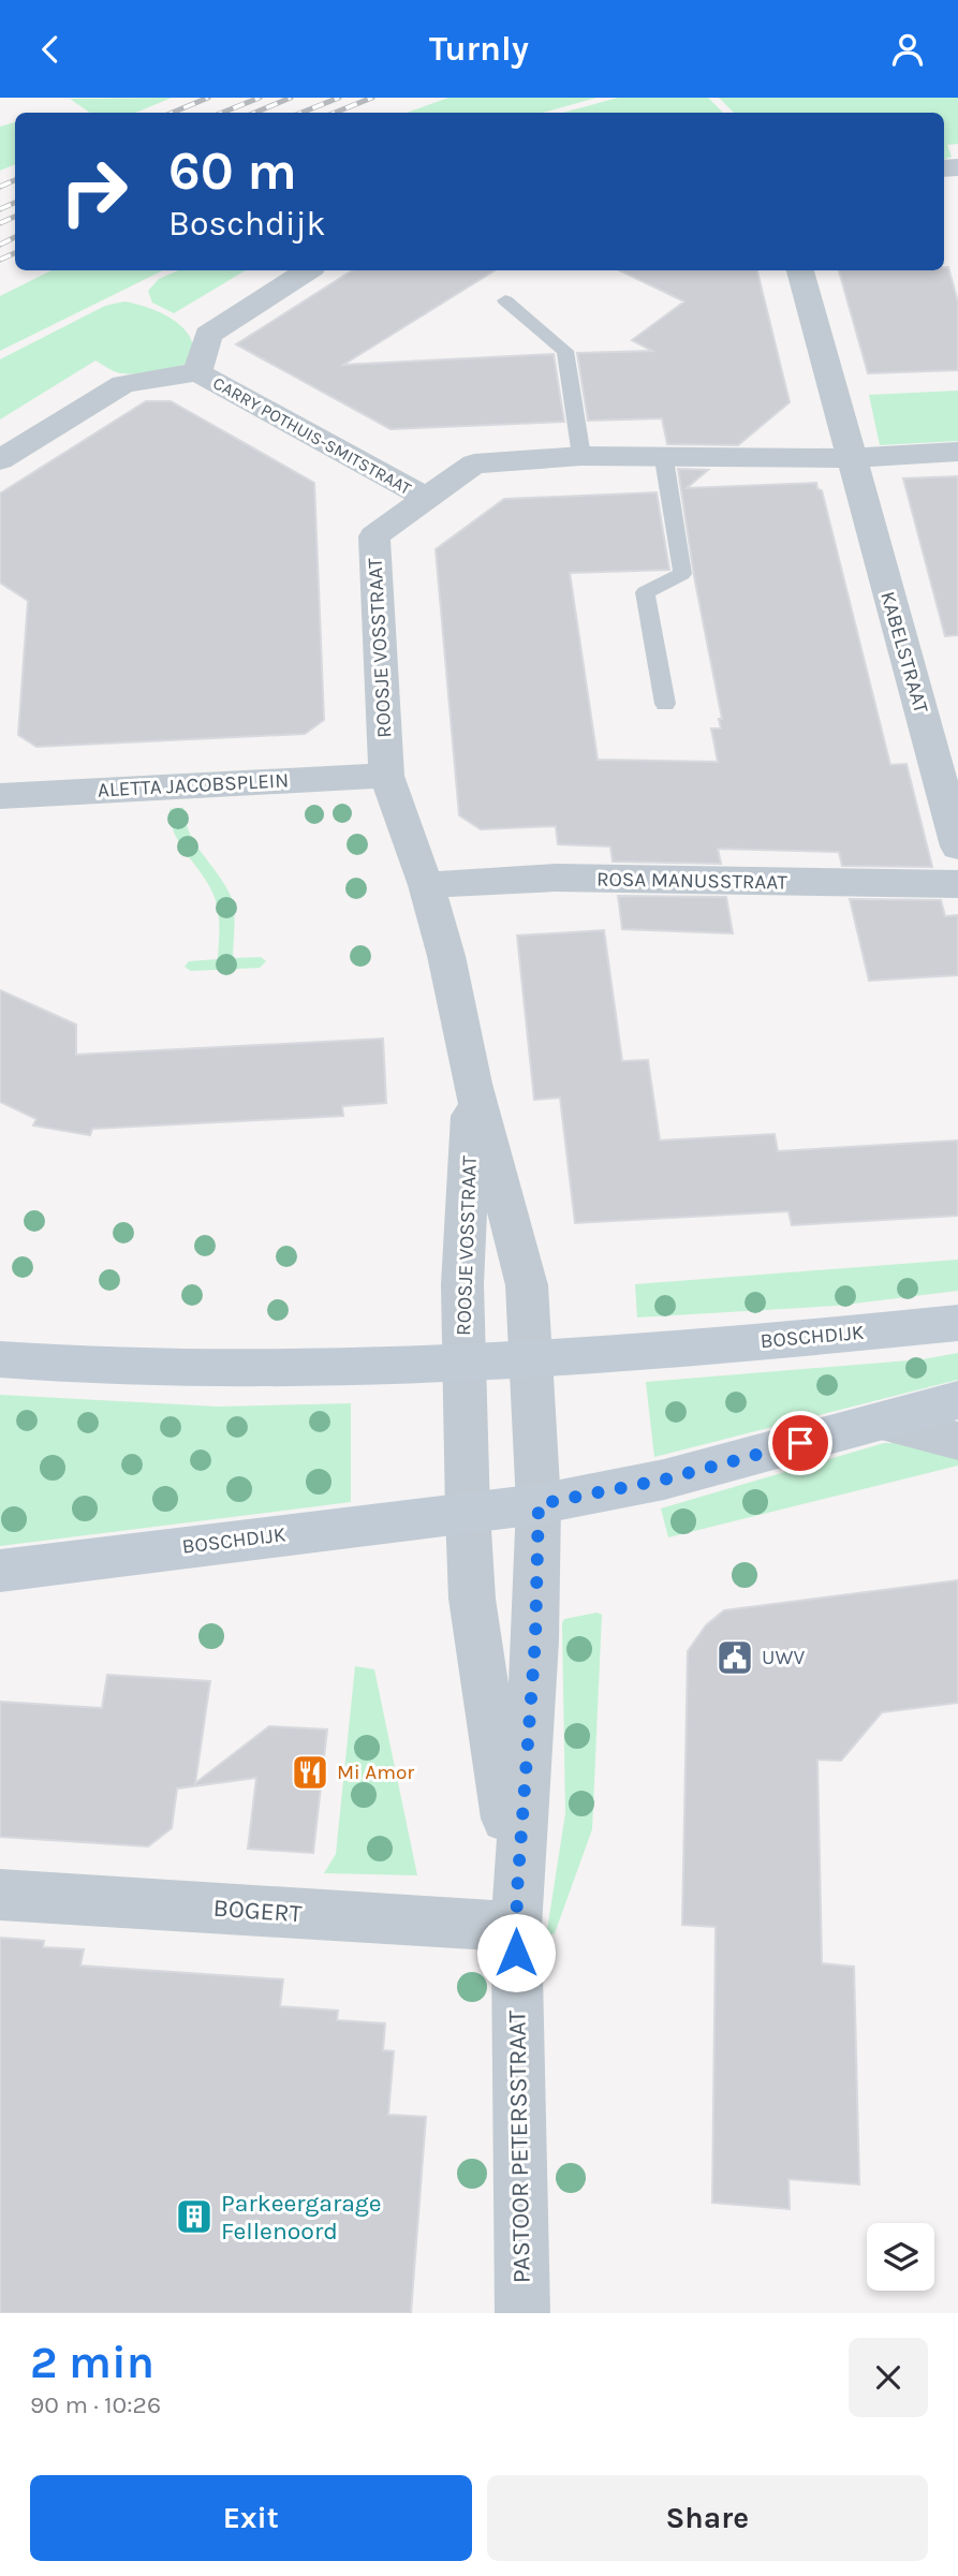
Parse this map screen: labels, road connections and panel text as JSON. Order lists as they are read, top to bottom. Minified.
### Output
{"streets":{"main road":["BOSCHDIJK"],"street":["CARRY POTHUIS-SMITSTRAAT","ROOSJE VOSSTRAAT","KABELSTRAAT","ALETTA JACOBSPLEIN","ROSA MANUSSTRAAT","BOGERT","PASTOOR PETERSSTRAAT"]},"crossings":[["CARRY POTHUIS-SMITSTRAAT","ROOSJE VOSSTRAAT"],["ROOSJE VOSSTRAAT","KABELSTRAAT"],["ROOSJE VOSSTRAAT","ALETTA JACOBSPLEIN"],["ROOSJE VOSSTRAAT","ROSA MANUSSTRAAT"],["ROOSJE VOSSTRAAT","BOSCHDIJK"],["BOSCHDIJK","PASTOOR PETERSSTRAAT"],["BOGERT","PASTOOR PETERSSTRAAT"]],"places":{"public building":["UWV"],"restaurant":["Mi Amor"],"building":["Parkeergarage Fellenoord"]},"page":{"header":"Turnly","turn":["60 m","Boschdijk"],"heading":["2 min","90 m · 10:26"],"buttons":["Exit","Share"]}}
